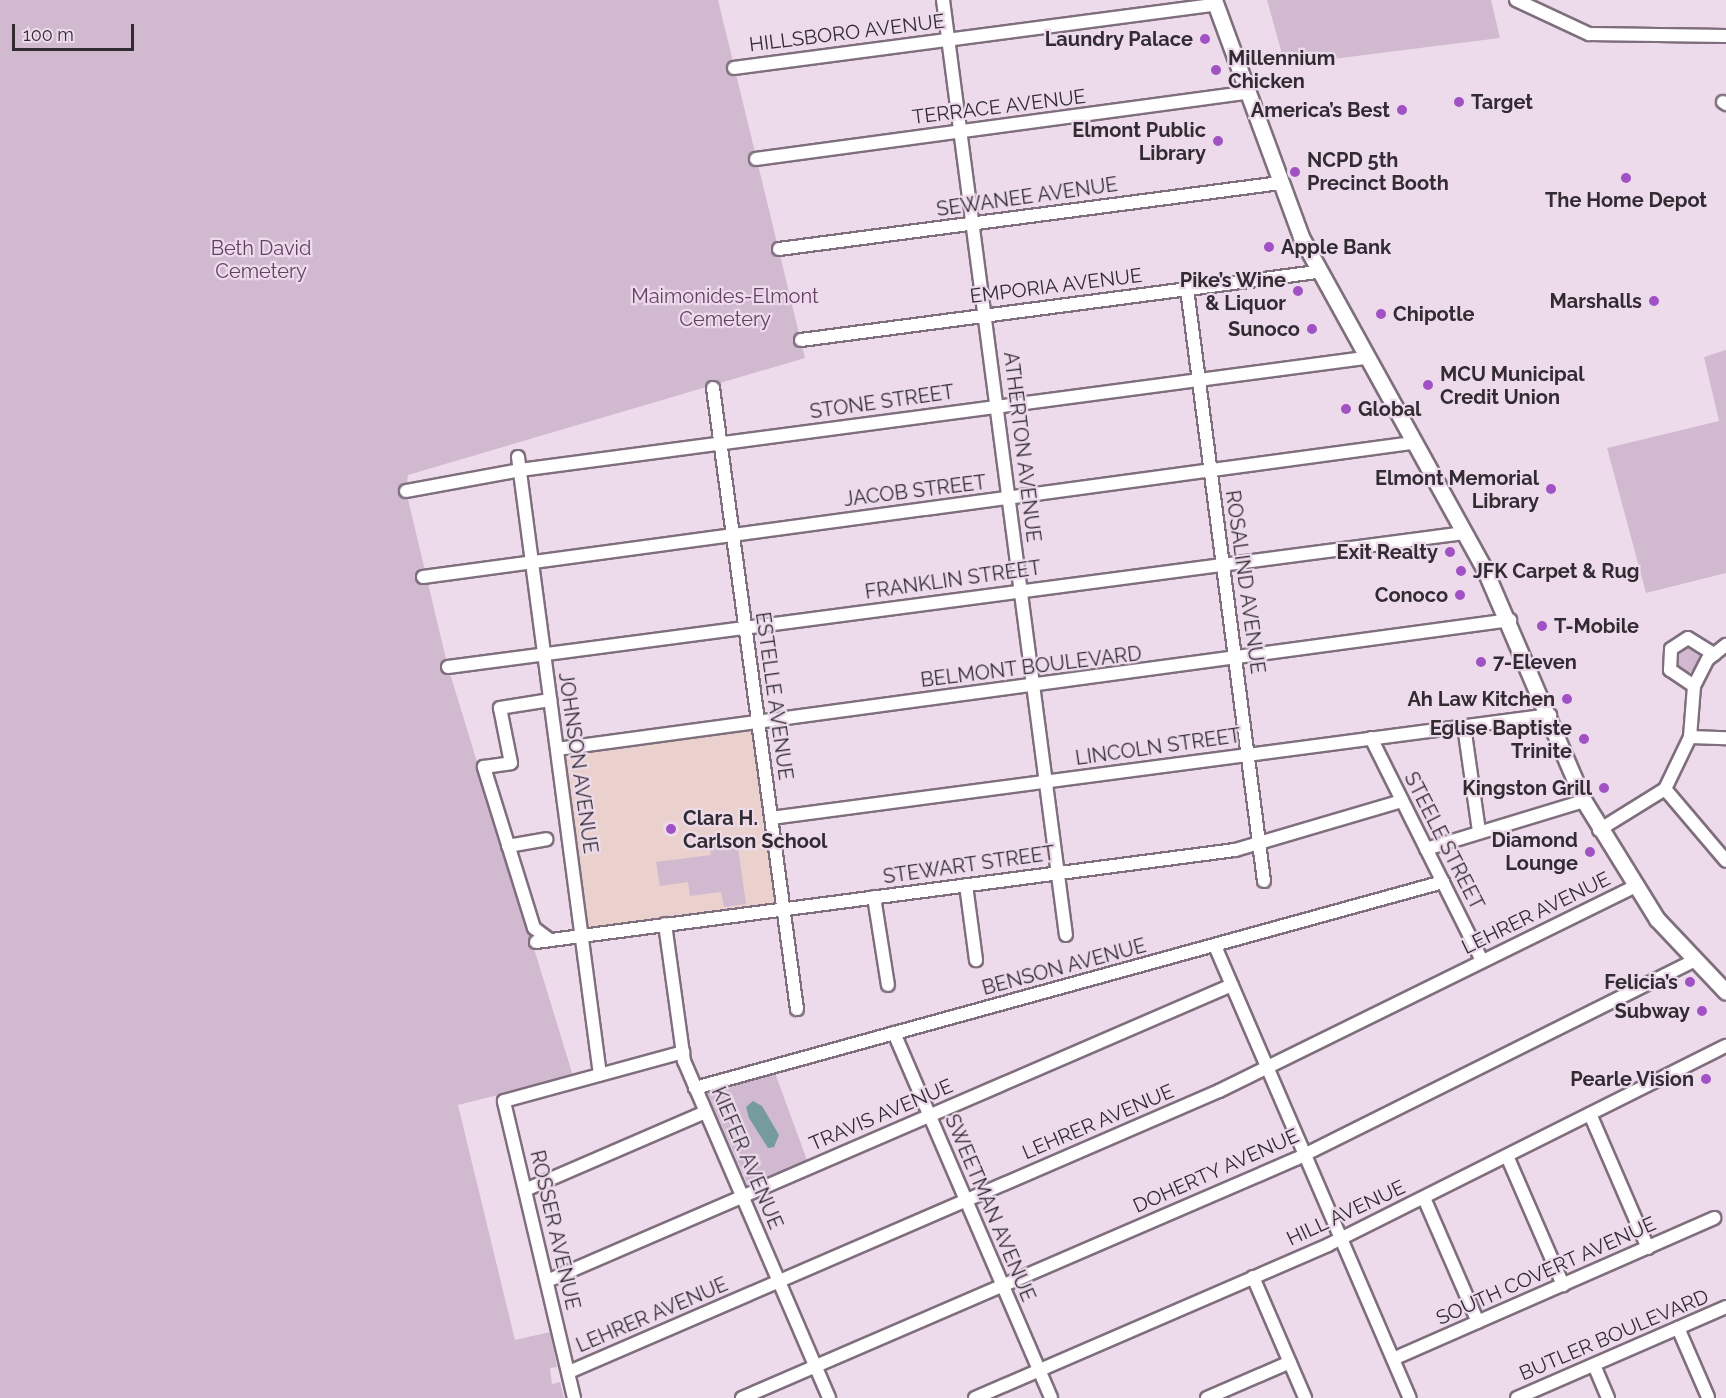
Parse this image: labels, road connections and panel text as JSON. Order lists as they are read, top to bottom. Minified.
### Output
{"streets":{"street":["HILLSBORO AVENUE","TERRACE AVENUE","SEWANEE AVENUE","EMPORIA AVENUE","STONE STREET","ATHERTON AVENUE","JACOB STREET","FRANKLIN STREET","ROSALIND AVENUE","BELMONT BOULEVARD","ESTELLE AVENUE","LINCOLN STREET","JOHNSON AVENUE","STEELE STREET","STEWART STREET","LEHRER AVENUE","BENSON AVENUE","TRAVIS AVENUE","KIEFER AVENUE","DOHERTY AVENUE","SWEETMAN AVENUE","HILL AVENUE","ROSSER AVENUE","SOUTH COVERT AVENUE","BUTLER BOULEVARD"]},"crossings":[["HILLSBORO AVENUE","ATHERTON AVENUE"],["TERRACE AVENUE","ATHERTON AVENUE"],["SEWANEE AVENUE","ATHERTON AVENUE"],["EMPORIA AVENUE","ATHERTON AVENUE"],["EMPORIA AVENUE","ROSALIND AVENUE"],["STONE STREET","ATHERTON AVENUE"],["STONE STREET","ROSALIND AVENUE"],["STONE STREET","ESTELLE AVENUE"],["STONE STREET","JOHNSON AVENUE"],["ATHERTON AVENUE","JACOB STREET"],["ATHERTON AVENUE","FRANKLIN STREET"],["ATHERTON AVENUE","BELMONT BOULEVARD"],["ATHERTON AVENUE","LINCOLN STREET"],["ATHERTON AVENUE","STEWART STREET"],["JACOB STREET","ROSALIND AVENUE"],["JACOB STREET","ESTELLE AVENUE"],["JACOB STREET","JOHNSON AVENUE"],["FRANKLIN STREET","ROSALIND AVENUE"],["FRANKLIN STREET","ESTELLE AVENUE"],["FRANKLIN STREET","JOHNSON AVENUE"],["ROSALIND AVENUE","BELMONT BOULEVARD"],["ROSALIND AVENUE","LINCOLN STREET"],["ROSALIND AVENUE","STEWART STREET"],["BELMONT BOULEVARD","ESTELLE AVENUE"],["BELMONT BOULEVARD","JOHNSON AVENUE"],["ESTELLE AVENUE","LINCOLN STREET"],["ESTELLE AVENUE","STEWART STREET"],["LINCOLN STREET","STEELE STREET"],["JOHNSON AVENUE","STEWART STREET"],["JOHNSON AVENUE","ROSSER AVENUE"],["STEELE STREET","STEWART STREET"],["STEELE STREET","LEHRER AVENUE"],["STEELE STREET","BENSON AVENUE"],["STEWART STREET","KIEFER AVENUE"],["LEHRER AVENUE","KIEFER AVENUE"],["LEHRER AVENUE","SWEETMAN AVENUE"],["LEHRER AVENUE","ROSSER AVENUE"],["BENSON AVENUE","KIEFER AVENUE"],["BENSON AVENUE","SWEETMAN AVENUE"],["TRAVIS AVENUE","KIEFER AVENUE"],["TRAVIS AVENUE","SWEETMAN AVENUE"],["TRAVIS AVENUE","ROSSER AVENUE"],["KIEFER AVENUE","DOHERTY AVENUE"],["DOHERTY AVENUE","SWEETMAN AVENUE"],["SWEETMAN AVENUE","HILL AVENUE"]],"parks":["Beth David Cemetery","Maimonides-Elmont Cemetery"],"places":["Laundry Palace","Millennium Chicken","Target","America’s Best","Elmont Public Library","NCPD 5th Precinct Booth","The Home Depot","Apple Bank","Pike’s Wine & Liquor","Marshalls","Chipotle","Sunoco","MCU Municipal Credit Union","Global","Elmont Memorial Library","Exit Realty","JFK Carpet & Rug","Conoco","T-Mobile","7-Eleven","Ah Law Kitchen","Eglise Baptiste Trinite","Kingston Grill","Clara H. Carlson School","Diamond Lounge","Felicia’s","Subway","Pearle Vision"],"scale_bar":"100 m"}
